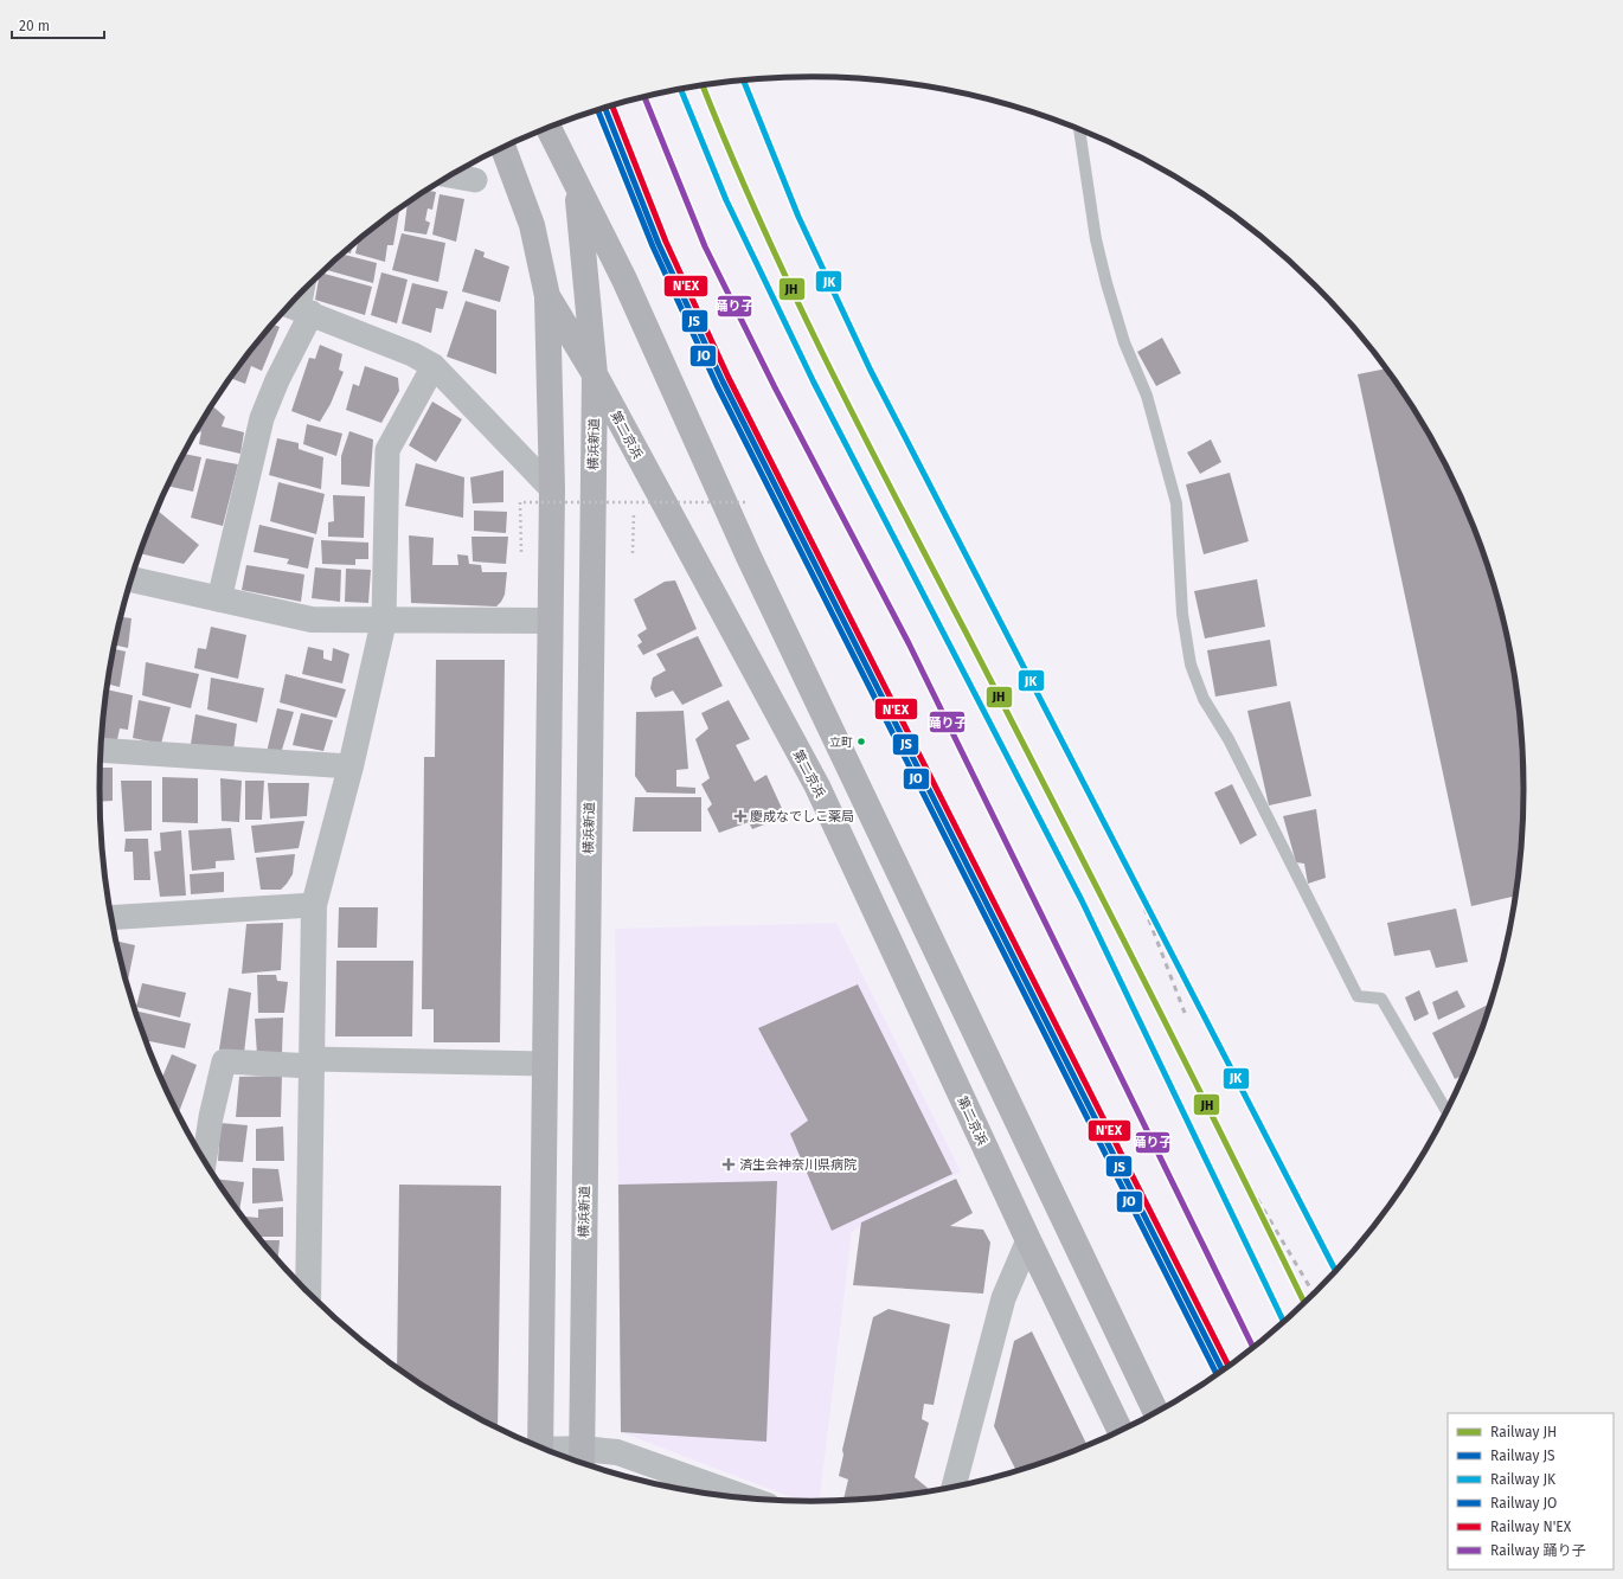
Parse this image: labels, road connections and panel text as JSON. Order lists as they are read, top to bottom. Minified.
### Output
{"streets":{"highway":["第二京浜","横浜新道"]},"crossings":[["第二京浜","横浜新道"]],"places":{"other":["立町"],"health":["慶成なでしこ薬局","済生会神奈川県病院"]},"lines":["rail line JK","rail line JH","rail line 踊り子","rail line N'EX","rail line JS","rail line JO"],"legend":["Railway JH","Railway JS","Railway JK","Railway JO","Railway N'EX","Railway 踊り子"],"scale_bar":"20 m"}
